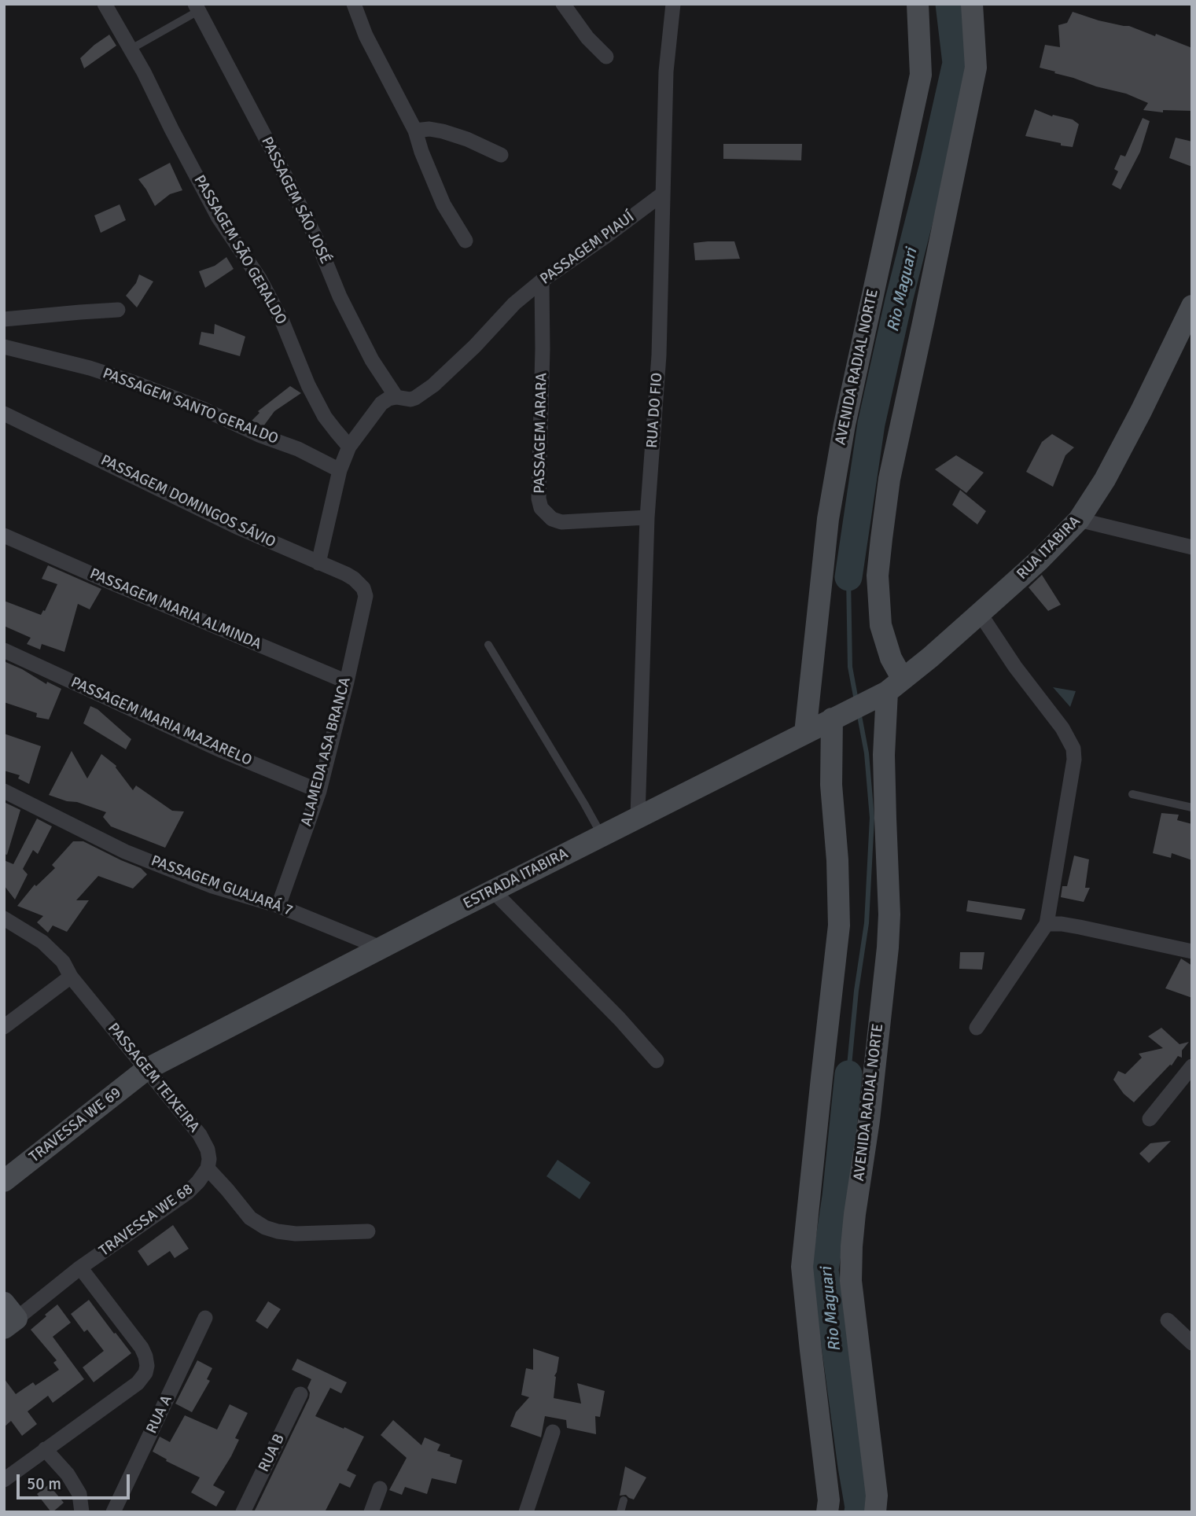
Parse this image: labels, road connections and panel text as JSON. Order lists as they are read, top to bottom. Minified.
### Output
{"streets":{"main road":["AVENIDA RADIAL NORTE","RUA ITABIRA","ESTRADA ITABIRA","TRAVESSA WE 69"],"street":["PASSAGEM SÃO JOSÉ","PASSAGEM PIAUÍ","PASSAGEM SÃO GERALDO","PASSAGEM SANTO GERALDO","RUA DO FIO","PASSAGEM ARARA","PASSAGEM DOMINGOS SÁVIO","PASSAGEM MARIA ALMINDA","PASSAGEM MARIA MAZARELO","ALAMEDA ASA BRANCA","PASSAGEM GUAJARÁ 7","PASSAGEM TEIXEIRA","TRAVESSA WE 68","RUA A","RUA B"]},"crossings":[["PASSAGEM SÃO JOSÉ","PASSAGEM PIAUÍ"],["PASSAGEM PIAUÍ","RUA DO FIO"],["PASSAGEM PIAUÍ","PASSAGEM ARARA"],["AVENIDA RADIAL NORTE","RUA ITABIRA"],["AVENIDA RADIAL NORTE","ESTRADA ITABIRA"],["RUA DO FIO","PASSAGEM ARARA"],["RUA DO FIO","ESTRADA ITABIRA"],["PASSAGEM DOMINGOS SÁVIO","ALAMEDA ASA BRANCA"],["RUA ITABIRA","ESTRADA ITABIRA"],["PASSAGEM MARIA ALMINDA","ALAMEDA ASA BRANCA"],["PASSAGEM MARIA MAZARELO","ALAMEDA ASA BRANCA"],["ALAMEDA ASA BRANCA","PASSAGEM GUAJARÁ 7"],["ESTRADA ITABIRA","PASSAGEM GUAJARÁ 7"],["ESTRADA ITABIRA","PASSAGEM TEIXEIRA"],["ESTRADA ITABIRA","TRAVESSA WE 69"],["PASSAGEM TEIXEIRA","TRAVESSA WE 69"],["PASSAGEM TEIXEIRA","TRAVESSA WE 68"]],"water":["Rio Maguari"],"scale_bar":"50 m"}
